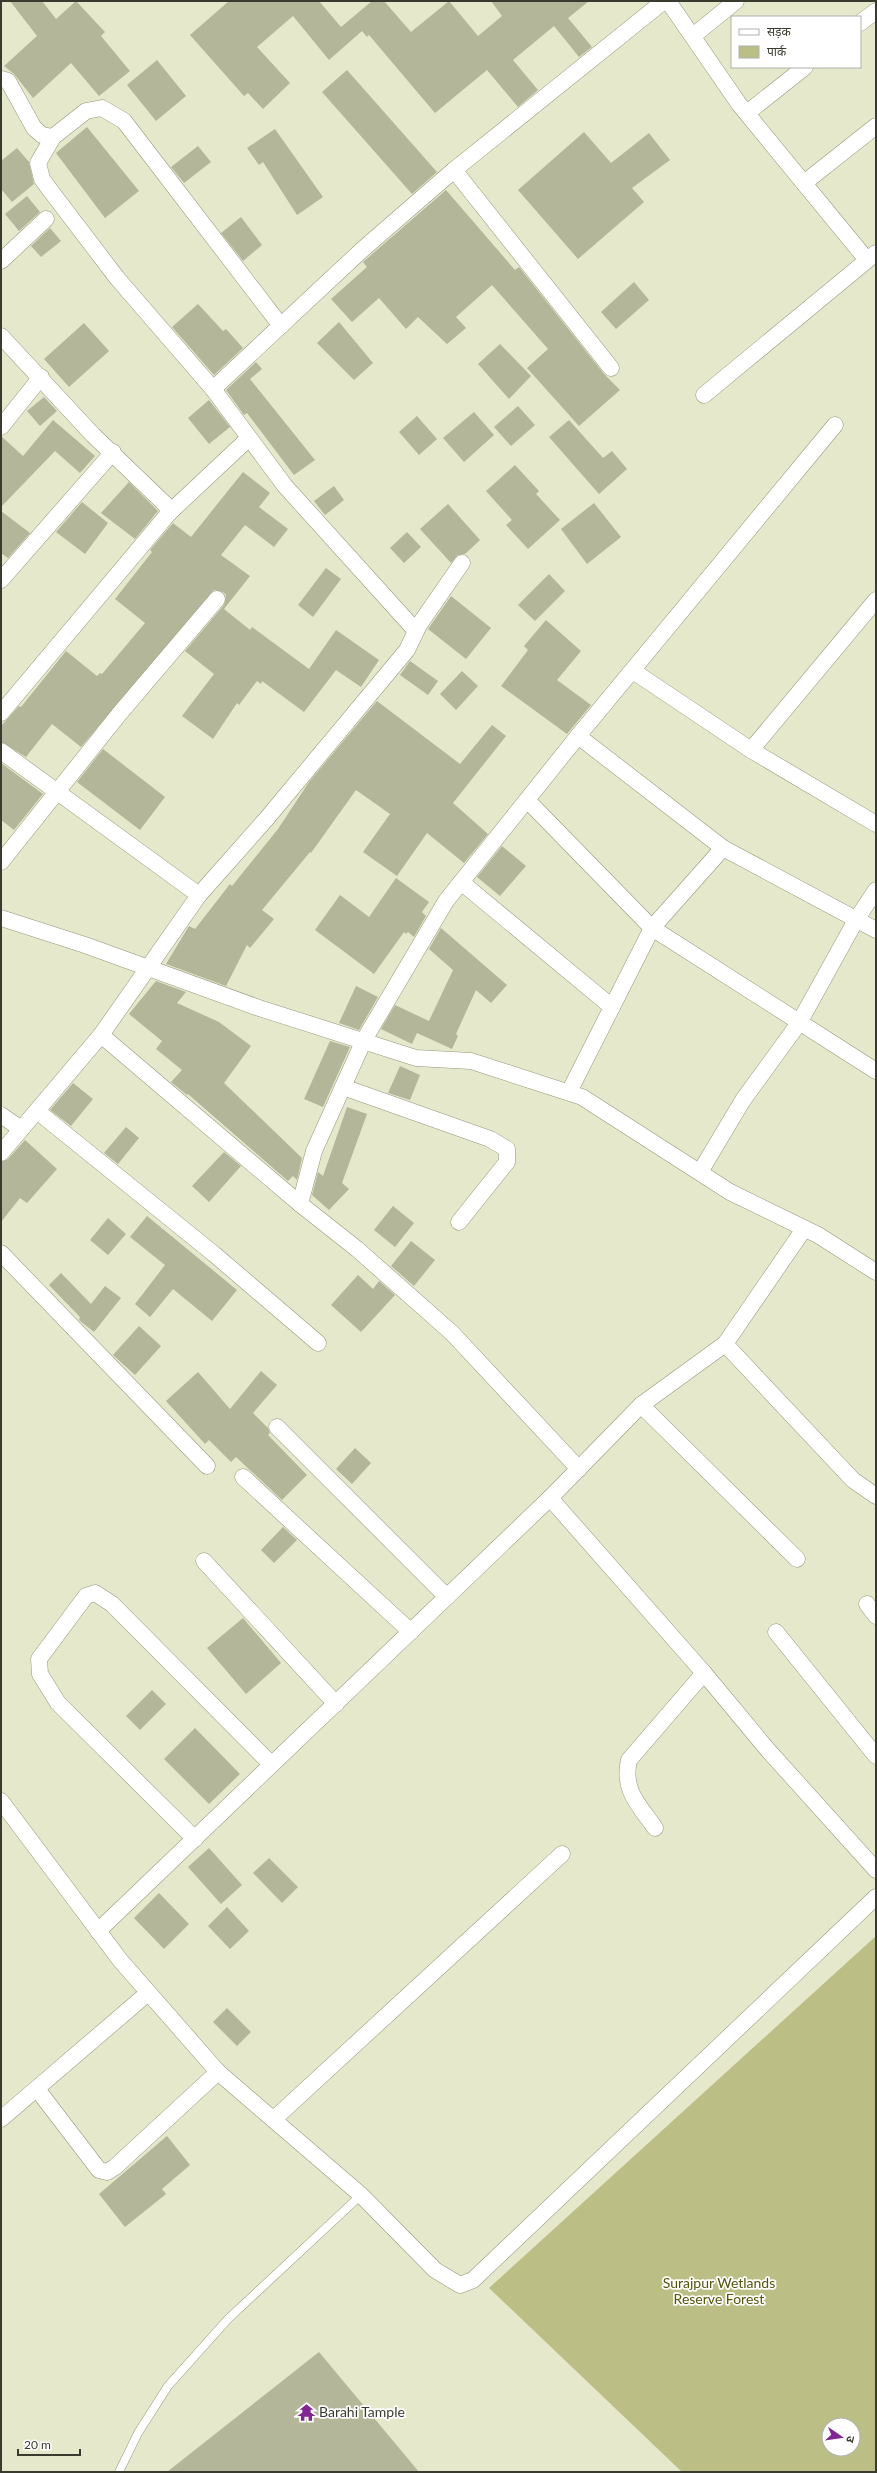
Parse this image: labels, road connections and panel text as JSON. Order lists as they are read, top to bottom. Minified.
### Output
{"parks":["Surajpur Wetlands Reserve Forest"],"places":{"temple":["Barahi Tample"]},"legend":["सड़क","पार्क"],"scale_bar":"20 m","north":"right"}
